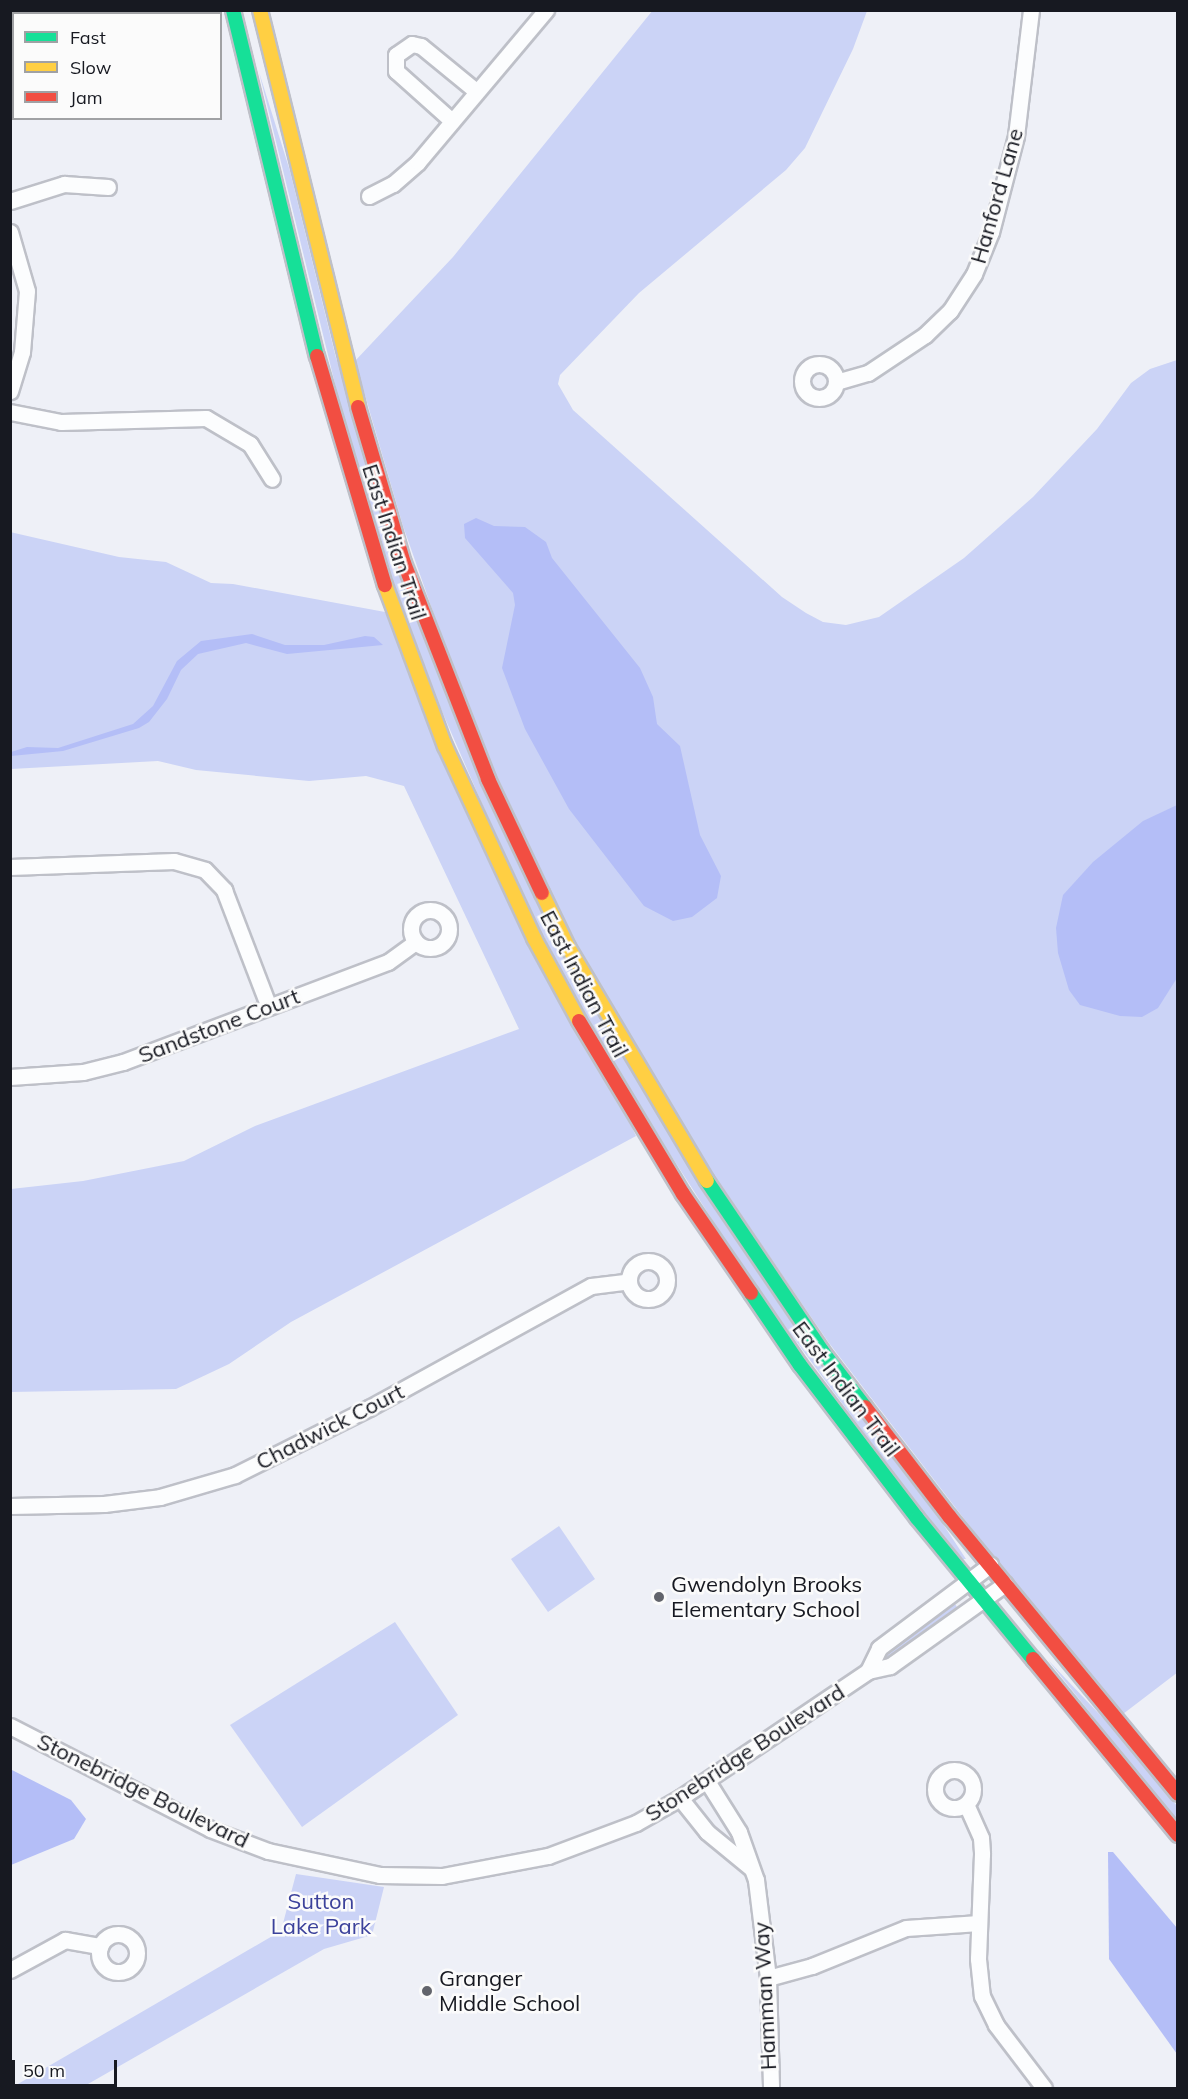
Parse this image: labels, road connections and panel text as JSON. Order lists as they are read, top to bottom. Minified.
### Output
{"streets":{"main road":["East Indian Trail"],"street":["Hanford Lane","Sandstone Court","Chadwick Court","Stonebridge Boulevard","Hamman Way"]},"crossings":[["East Indian Trail","Stonebridge Boulevard"],["Stonebridge Boulevard","Hamman Way"]],"parks":["Sutton Lake Park"],"places":["Gwendolyn Brooks Elementary School","Granger Middle School"],"legend":["Fast","Slow","Jam"],"scale_bar":"50 m"}
